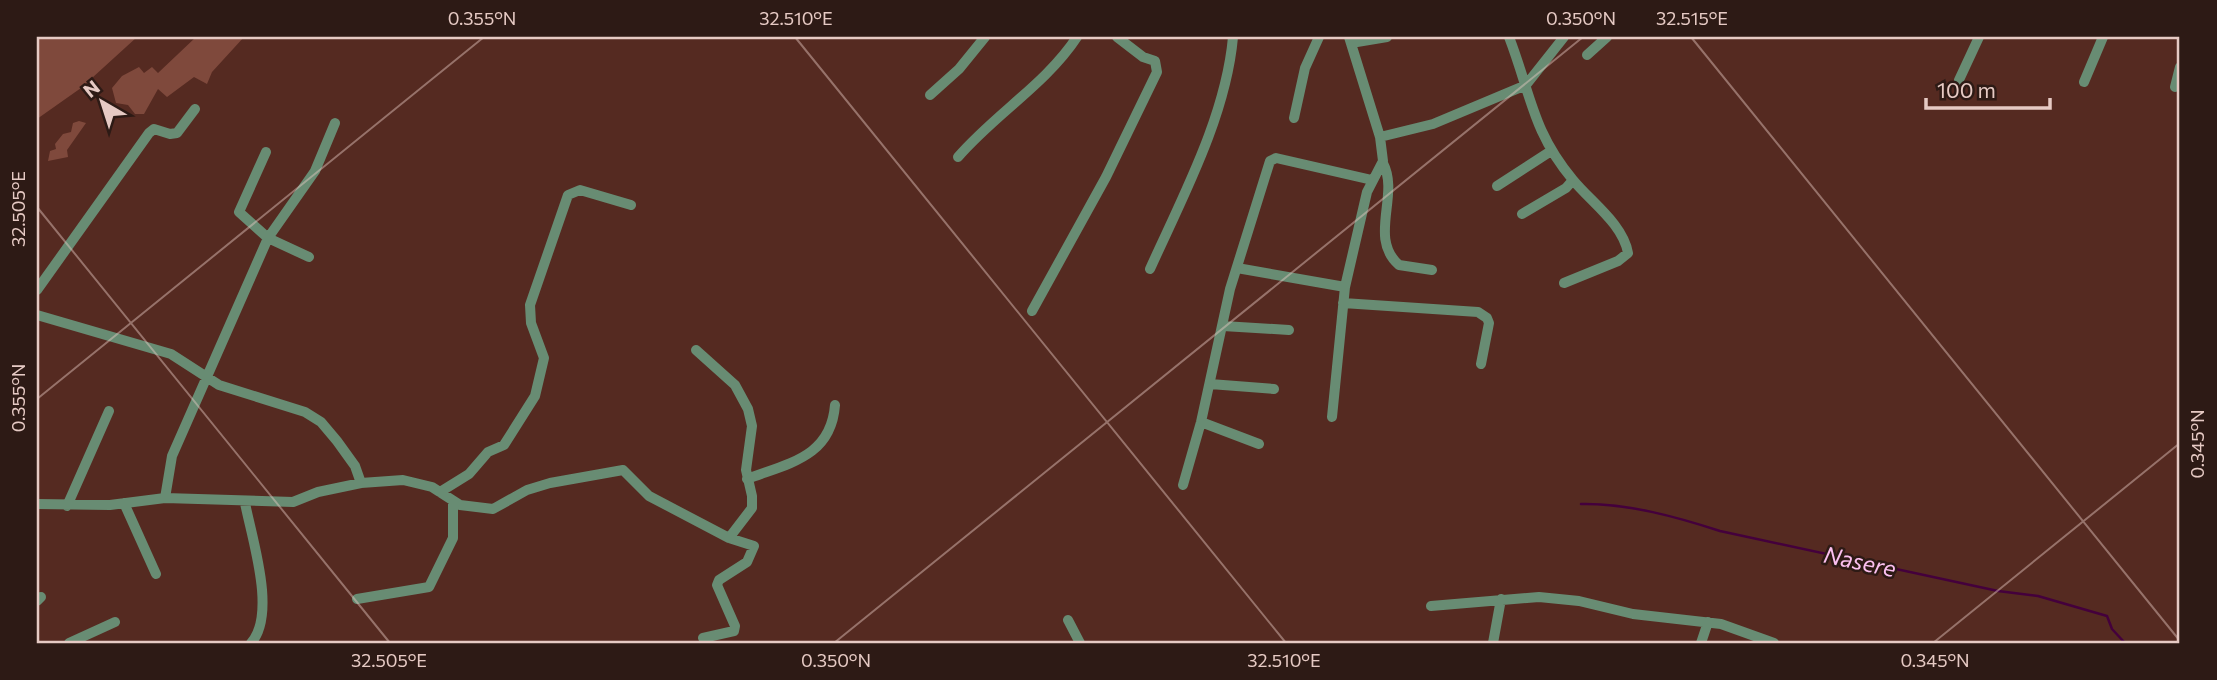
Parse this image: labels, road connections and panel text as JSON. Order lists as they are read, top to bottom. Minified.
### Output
{"water":["Nasere"],"scale_bar":"100 m","north":"top left","coordinates":["0.355°N","32.510°E","0.350°N","32.515°E","32.505°E","0.345°N"]}
